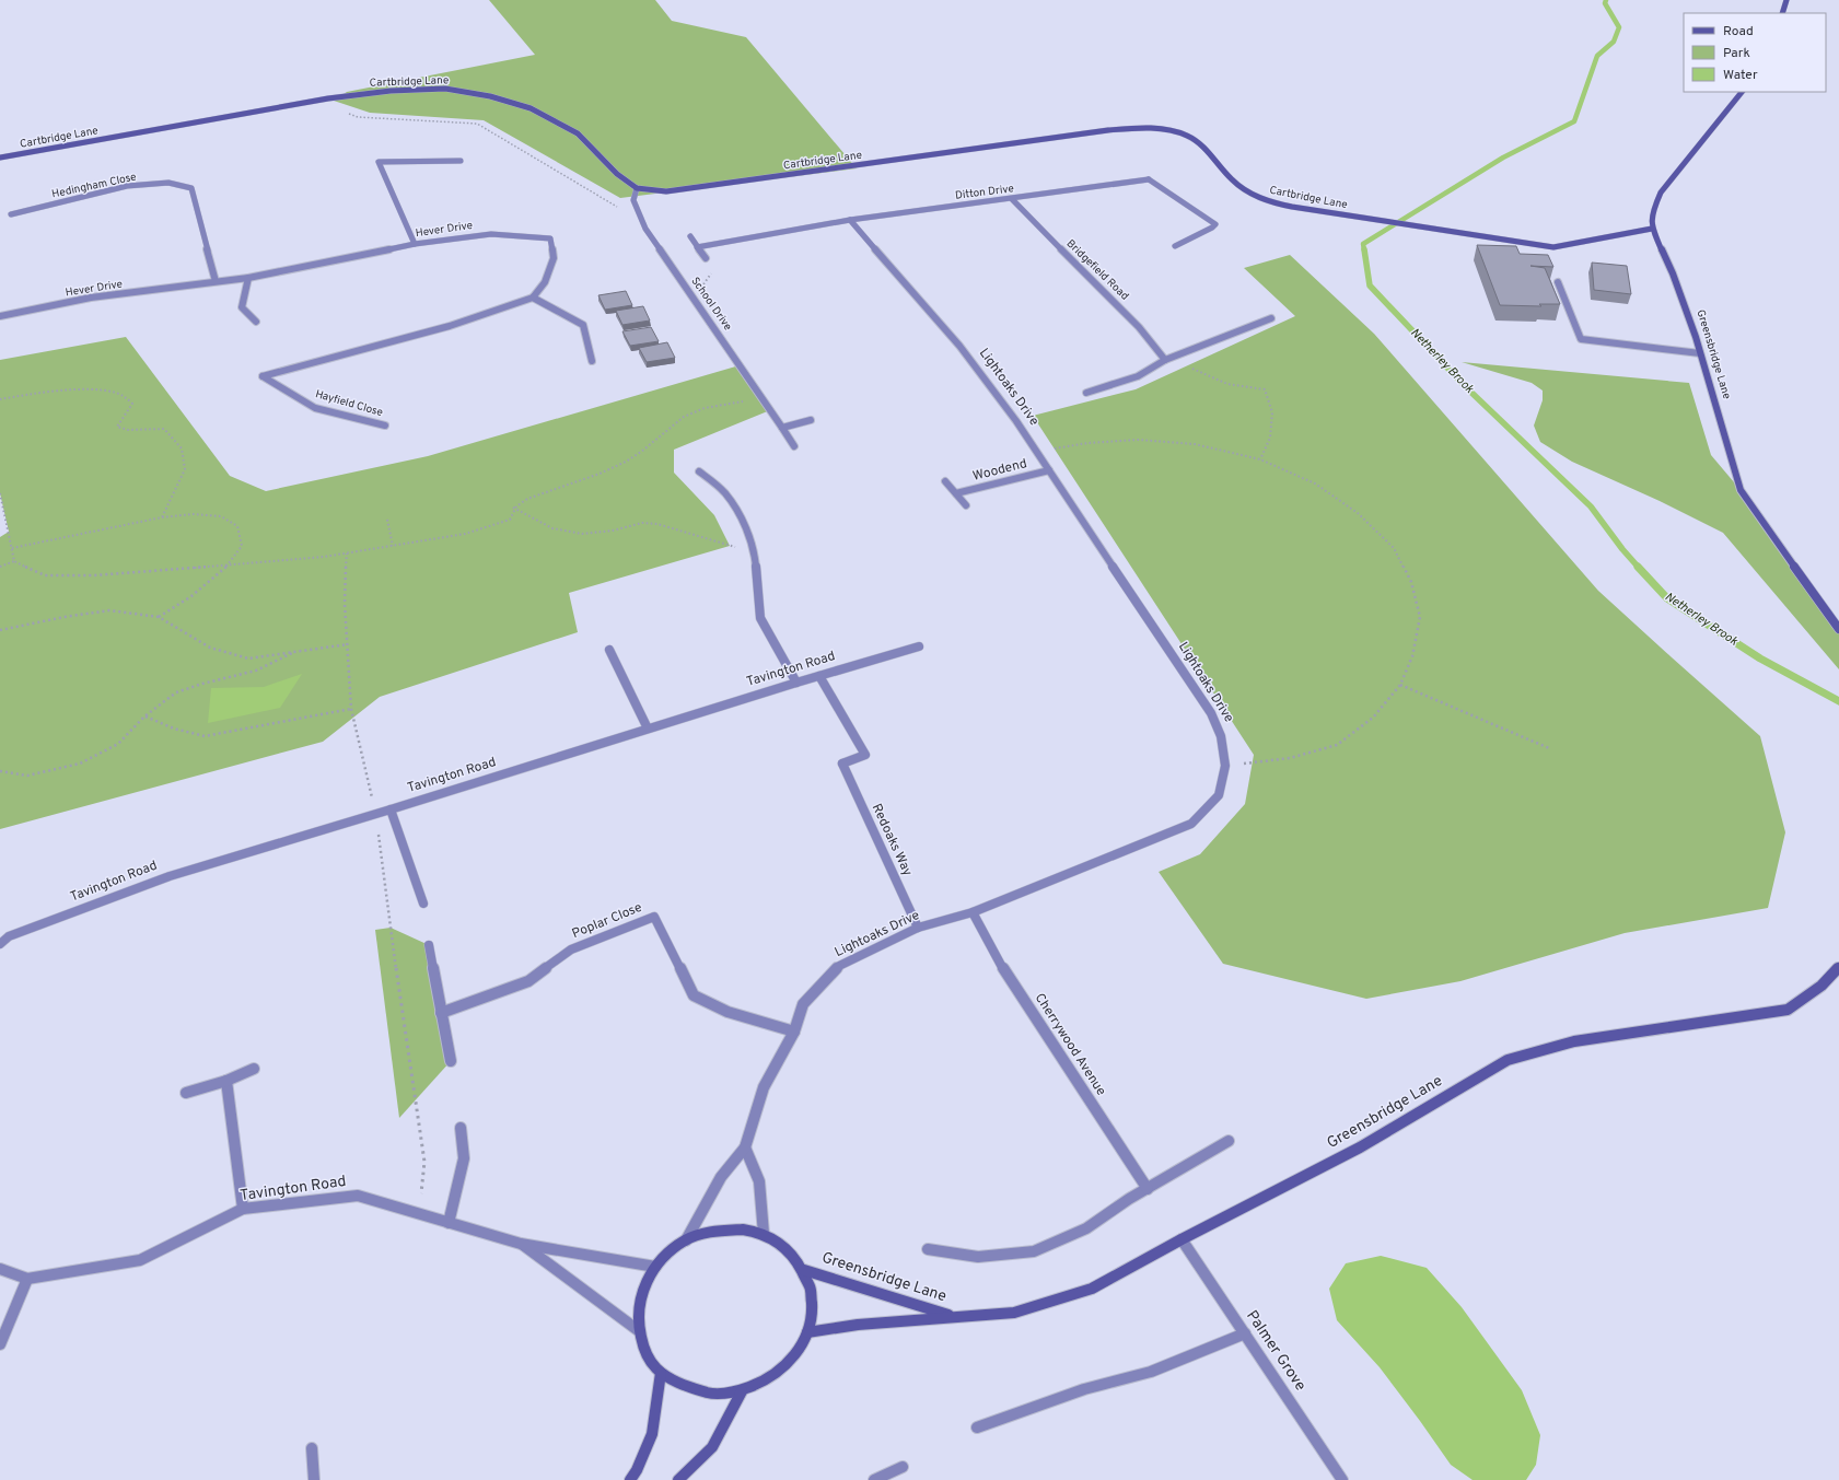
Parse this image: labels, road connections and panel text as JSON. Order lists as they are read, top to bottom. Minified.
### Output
{"streets":{"street":["Cartbridge Lane","Hedingham Close","Ditton Drive","Hever Drive","Bridgefield Road","School Drive","Greensbridge Lane","Lightoaks Drive","Hayfield Close","Woodend","Tavington Road","Redoaks Way","Poplar Close","Cherrywood Avenue","Palmer Grove"]},"crossings":[["Cartbridge Lane","School Drive"],["Cartbridge Lane","Greensbridge Lane"],["Hedingham Close","Hever Drive"],["Ditton Drive","Bridgefield Road"],["Ditton Drive","Lightoaks Drive"],["Hever Drive","Hayfield Close"],["Greensbridge Lane","Palmer Grove"],["Lightoaks Drive","Woodend"],["Lightoaks Drive","Redoaks Way"],["Lightoaks Drive","Poplar Close"],["Lightoaks Drive","Cherrywood Avenue"],["Tavington Road","Redoaks Way"]],"water":["Netherley Brook"],"legend":["Road","Park","Water"]}
